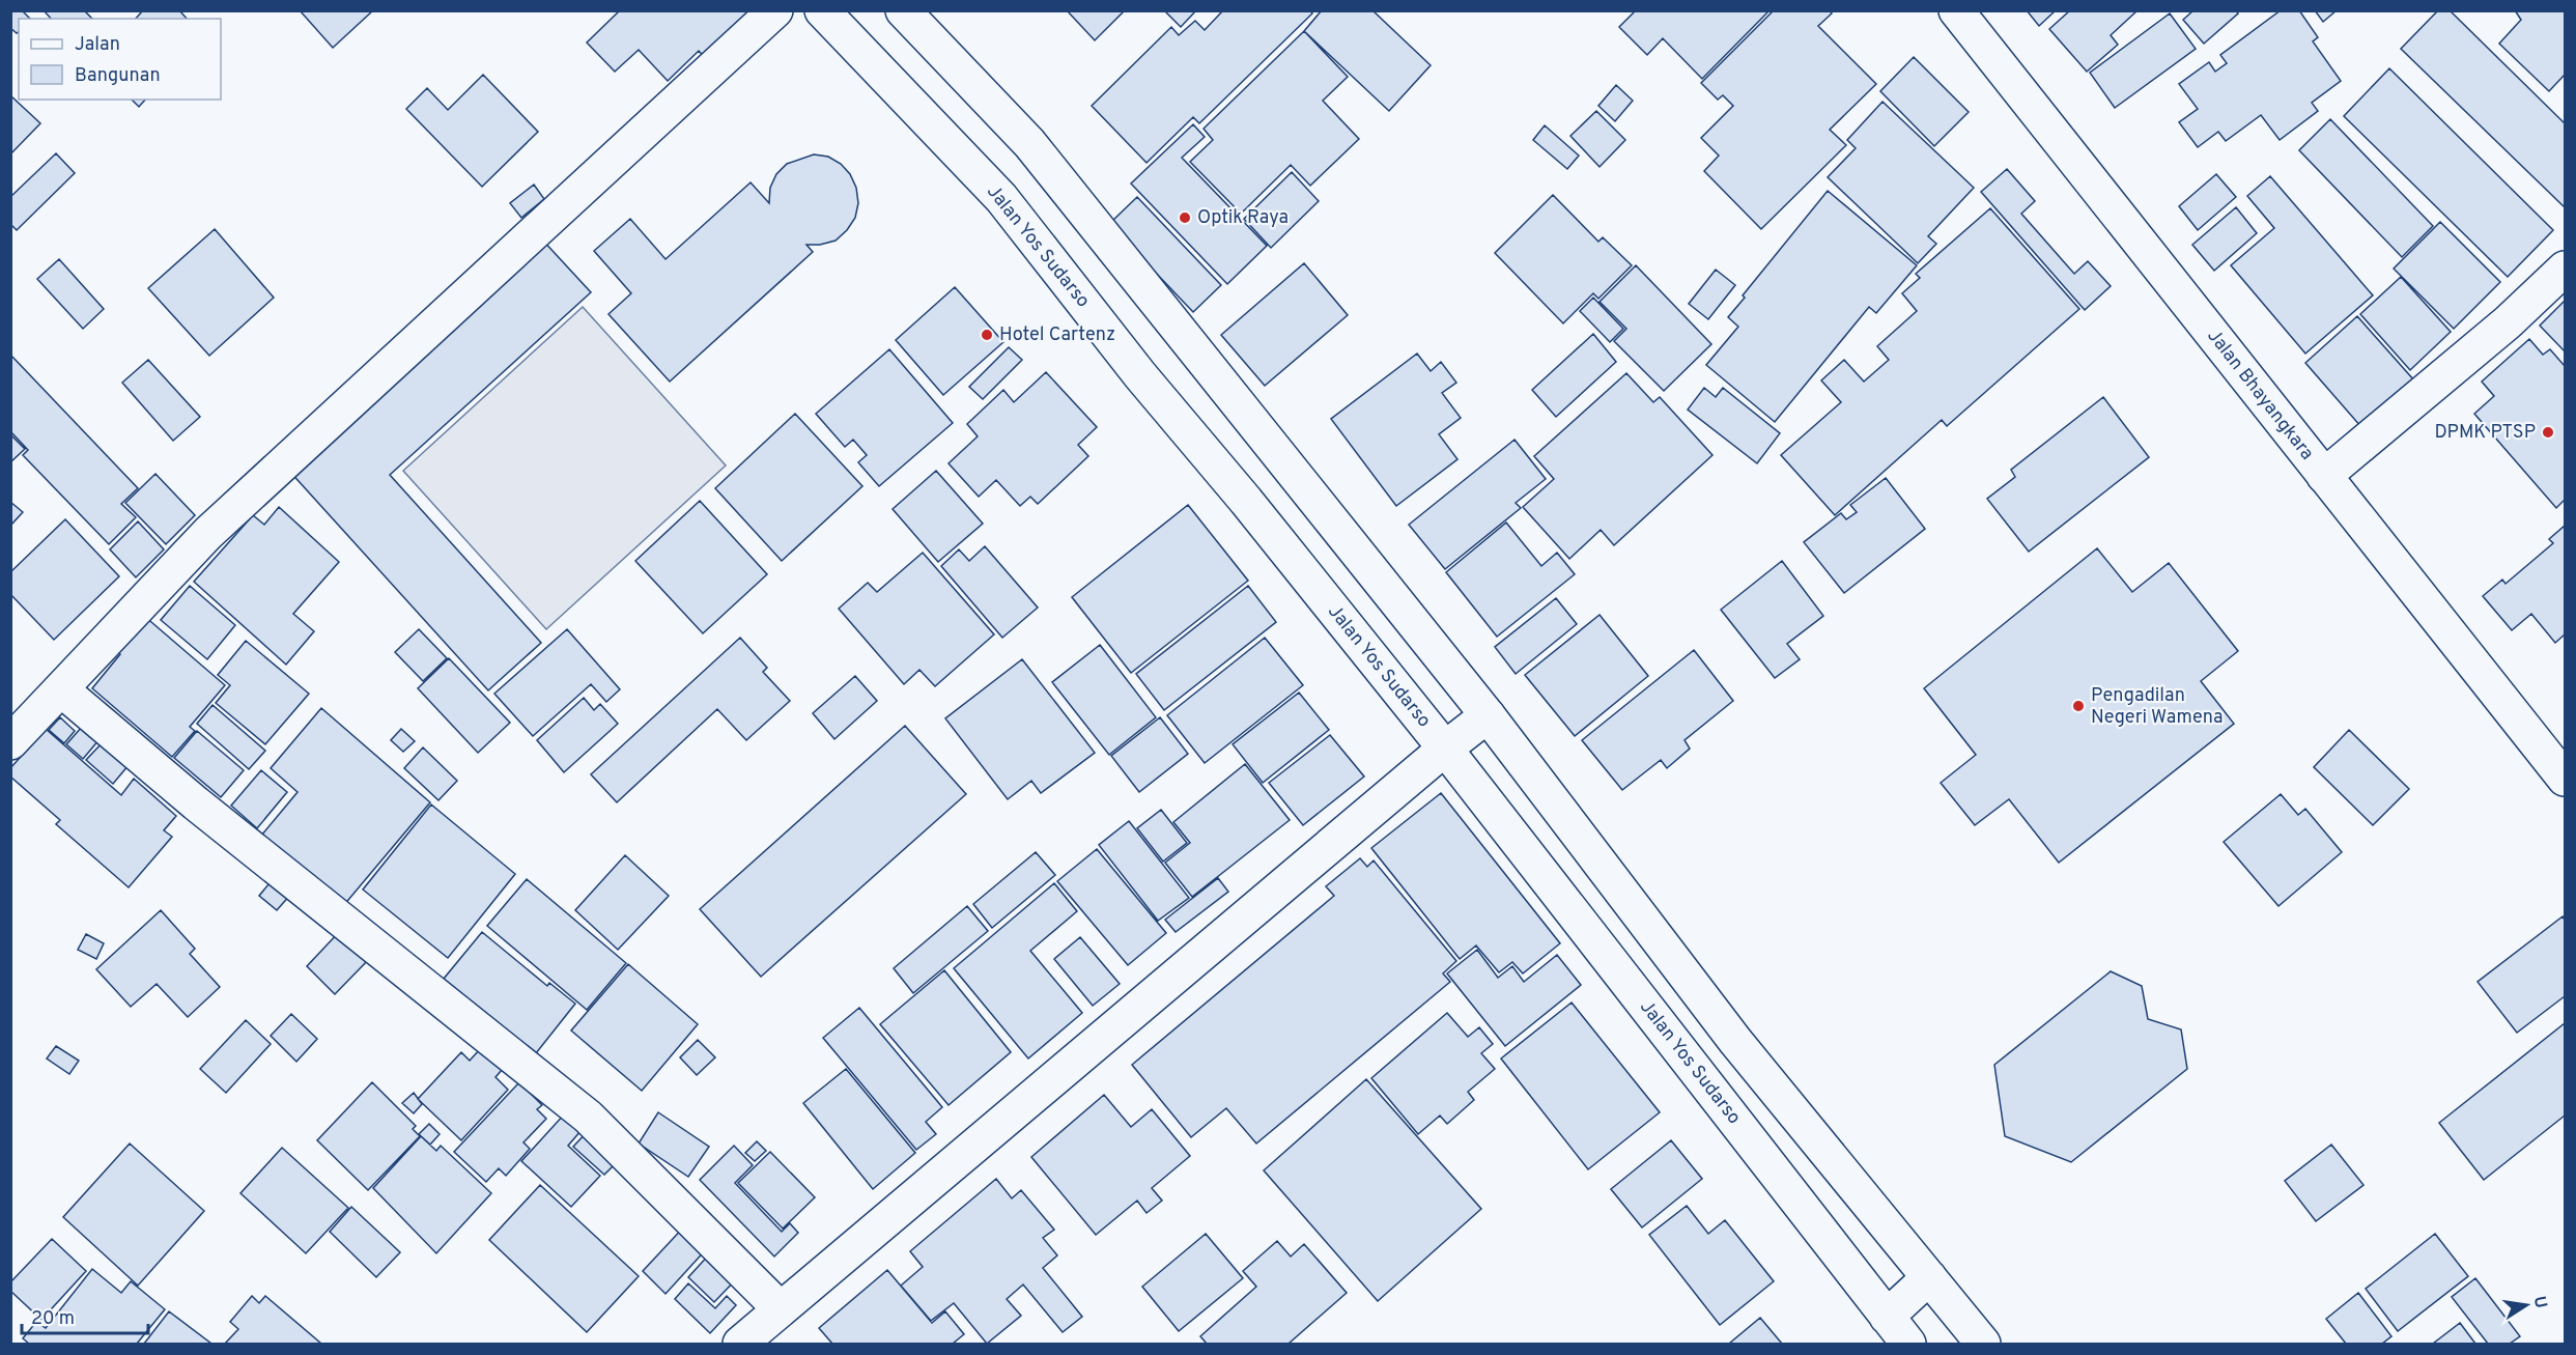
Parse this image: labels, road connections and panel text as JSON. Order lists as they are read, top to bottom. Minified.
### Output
{"streets":{"main road":["Jalan Yos Sudarso","Jalan Bhayangkara"]},"places":["Optik Raya","Hotel Cartenz","DPMK PTSP","Pengadilan Negeri Wamena"],"legend":["Jalan","Bangunan"],"scale_bar":"20 m","north":"right"}
